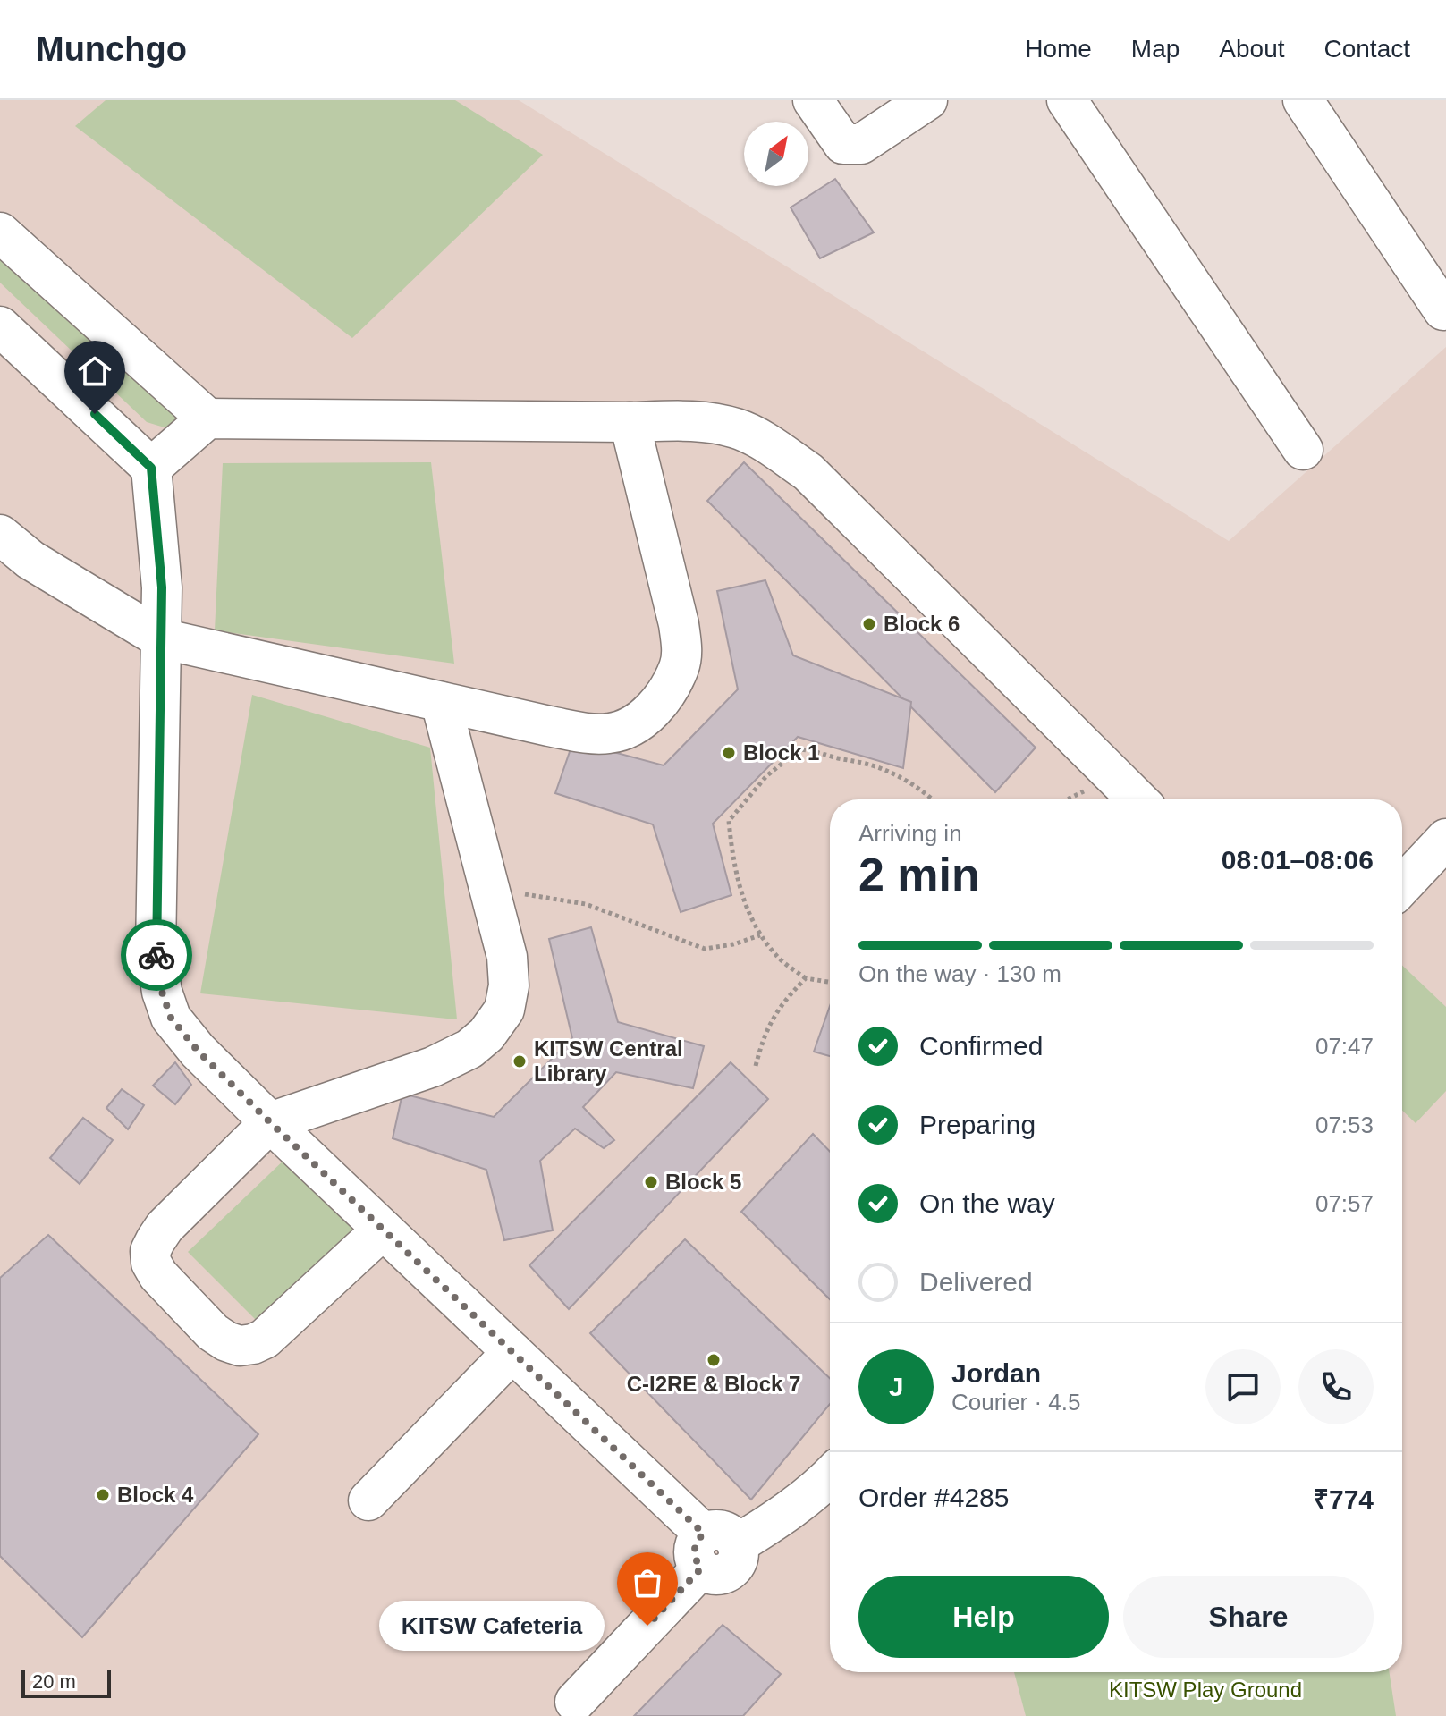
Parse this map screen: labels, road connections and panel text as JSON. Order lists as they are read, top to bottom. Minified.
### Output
{"parks":["KITSW Play Ground"],"places":["Block 6","Block 1","KITSW Central Library","Block 5","C-I2RE & Block 7","Block 4","KITSW Cafeteria"],"scale_bar":"20 m","north":"top right","page":{"header":"Munchgo","nav":["Home","Map","About","Contact"],"heading":["2 min","Arriving in","08:01–08:06"],"panel":["Jordan","Courier · 4.5","Order #4285","₹774"],"bar":"On the way · 130 m","list":[["Confirmed","07:47"],["Preparing","07:53"],["On the way","07:57"],"Delivered"],"round":"J","buttons":["Help","Share"],"bubble":"KITSW Cafeteria","scale":"20 m"}}
